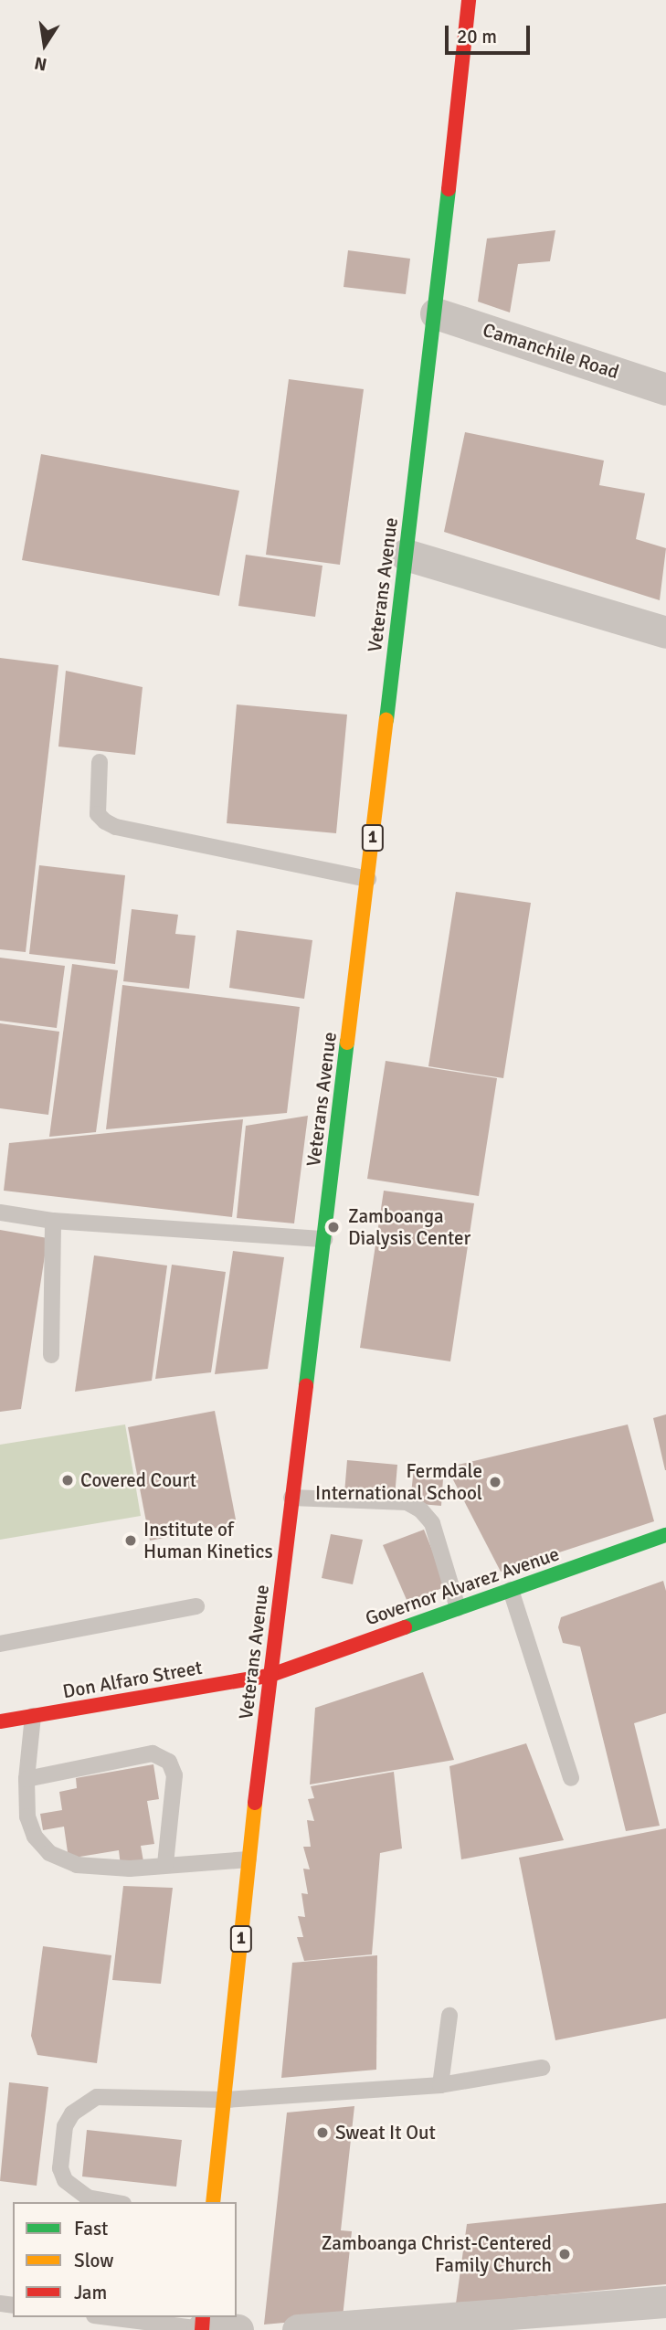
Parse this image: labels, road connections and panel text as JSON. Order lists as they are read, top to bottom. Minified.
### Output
{"streets":{"main road":["Veterans Avenue","1","Governor Alvarez Avenue","Don Alfaro Street"],"street":["Camanchile Road"]},"crossings":[["Camanchile Road","Veterans Avenue"],["Veterans Avenue","Governor Alvarez Avenue"],["Veterans Avenue","Don Alfaro Street"],["Governor Alvarez Avenue","Don Alfaro Street"]],"places":["Zamboanga Dialysis Center","Covered Court","Fermdale International School","Institute of Human Kinetics","Sweat It Out","Zamboanga Christ-Centered Family Church"],"legend":["Fast","Slow","Jam"],"scale_bar":"20 m","north":"bottom"}
